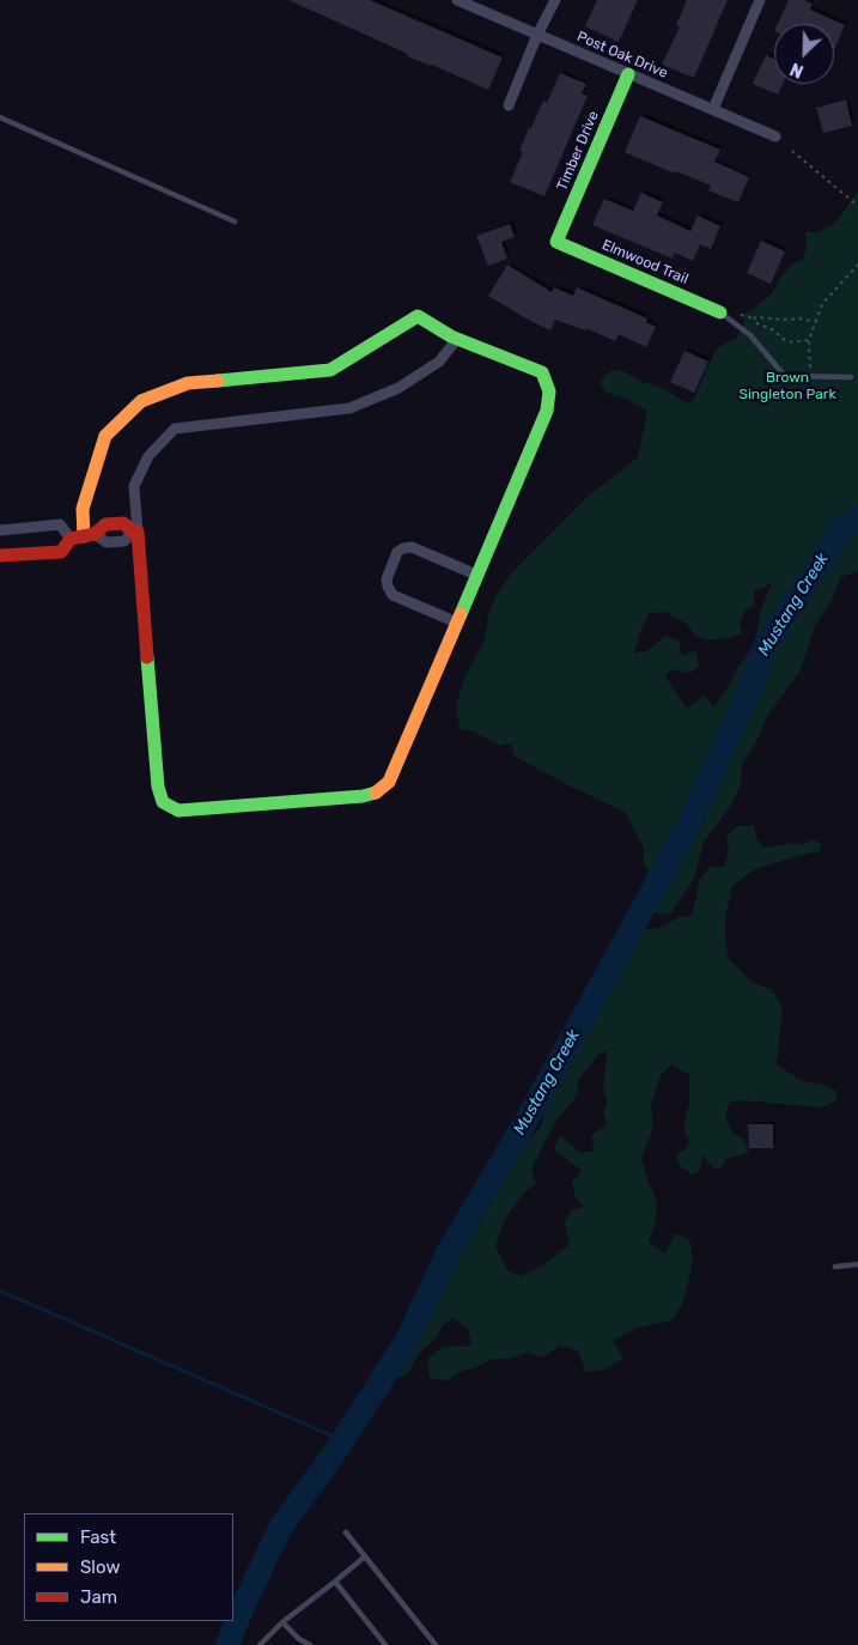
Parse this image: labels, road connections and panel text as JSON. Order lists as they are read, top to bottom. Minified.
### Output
{"streets":{"street":["Post Oak Drive","Timber Drive","Elmwood Trail"]},"crossings":[["Post Oak Drive","Timber Drive"],["Timber Drive","Elmwood Trail"]],"water":["Mustang Creek"],"parks":["Brown Singleton Park"],"legend":["Fast","Slow","Jam"],"north":"bottom left"}
